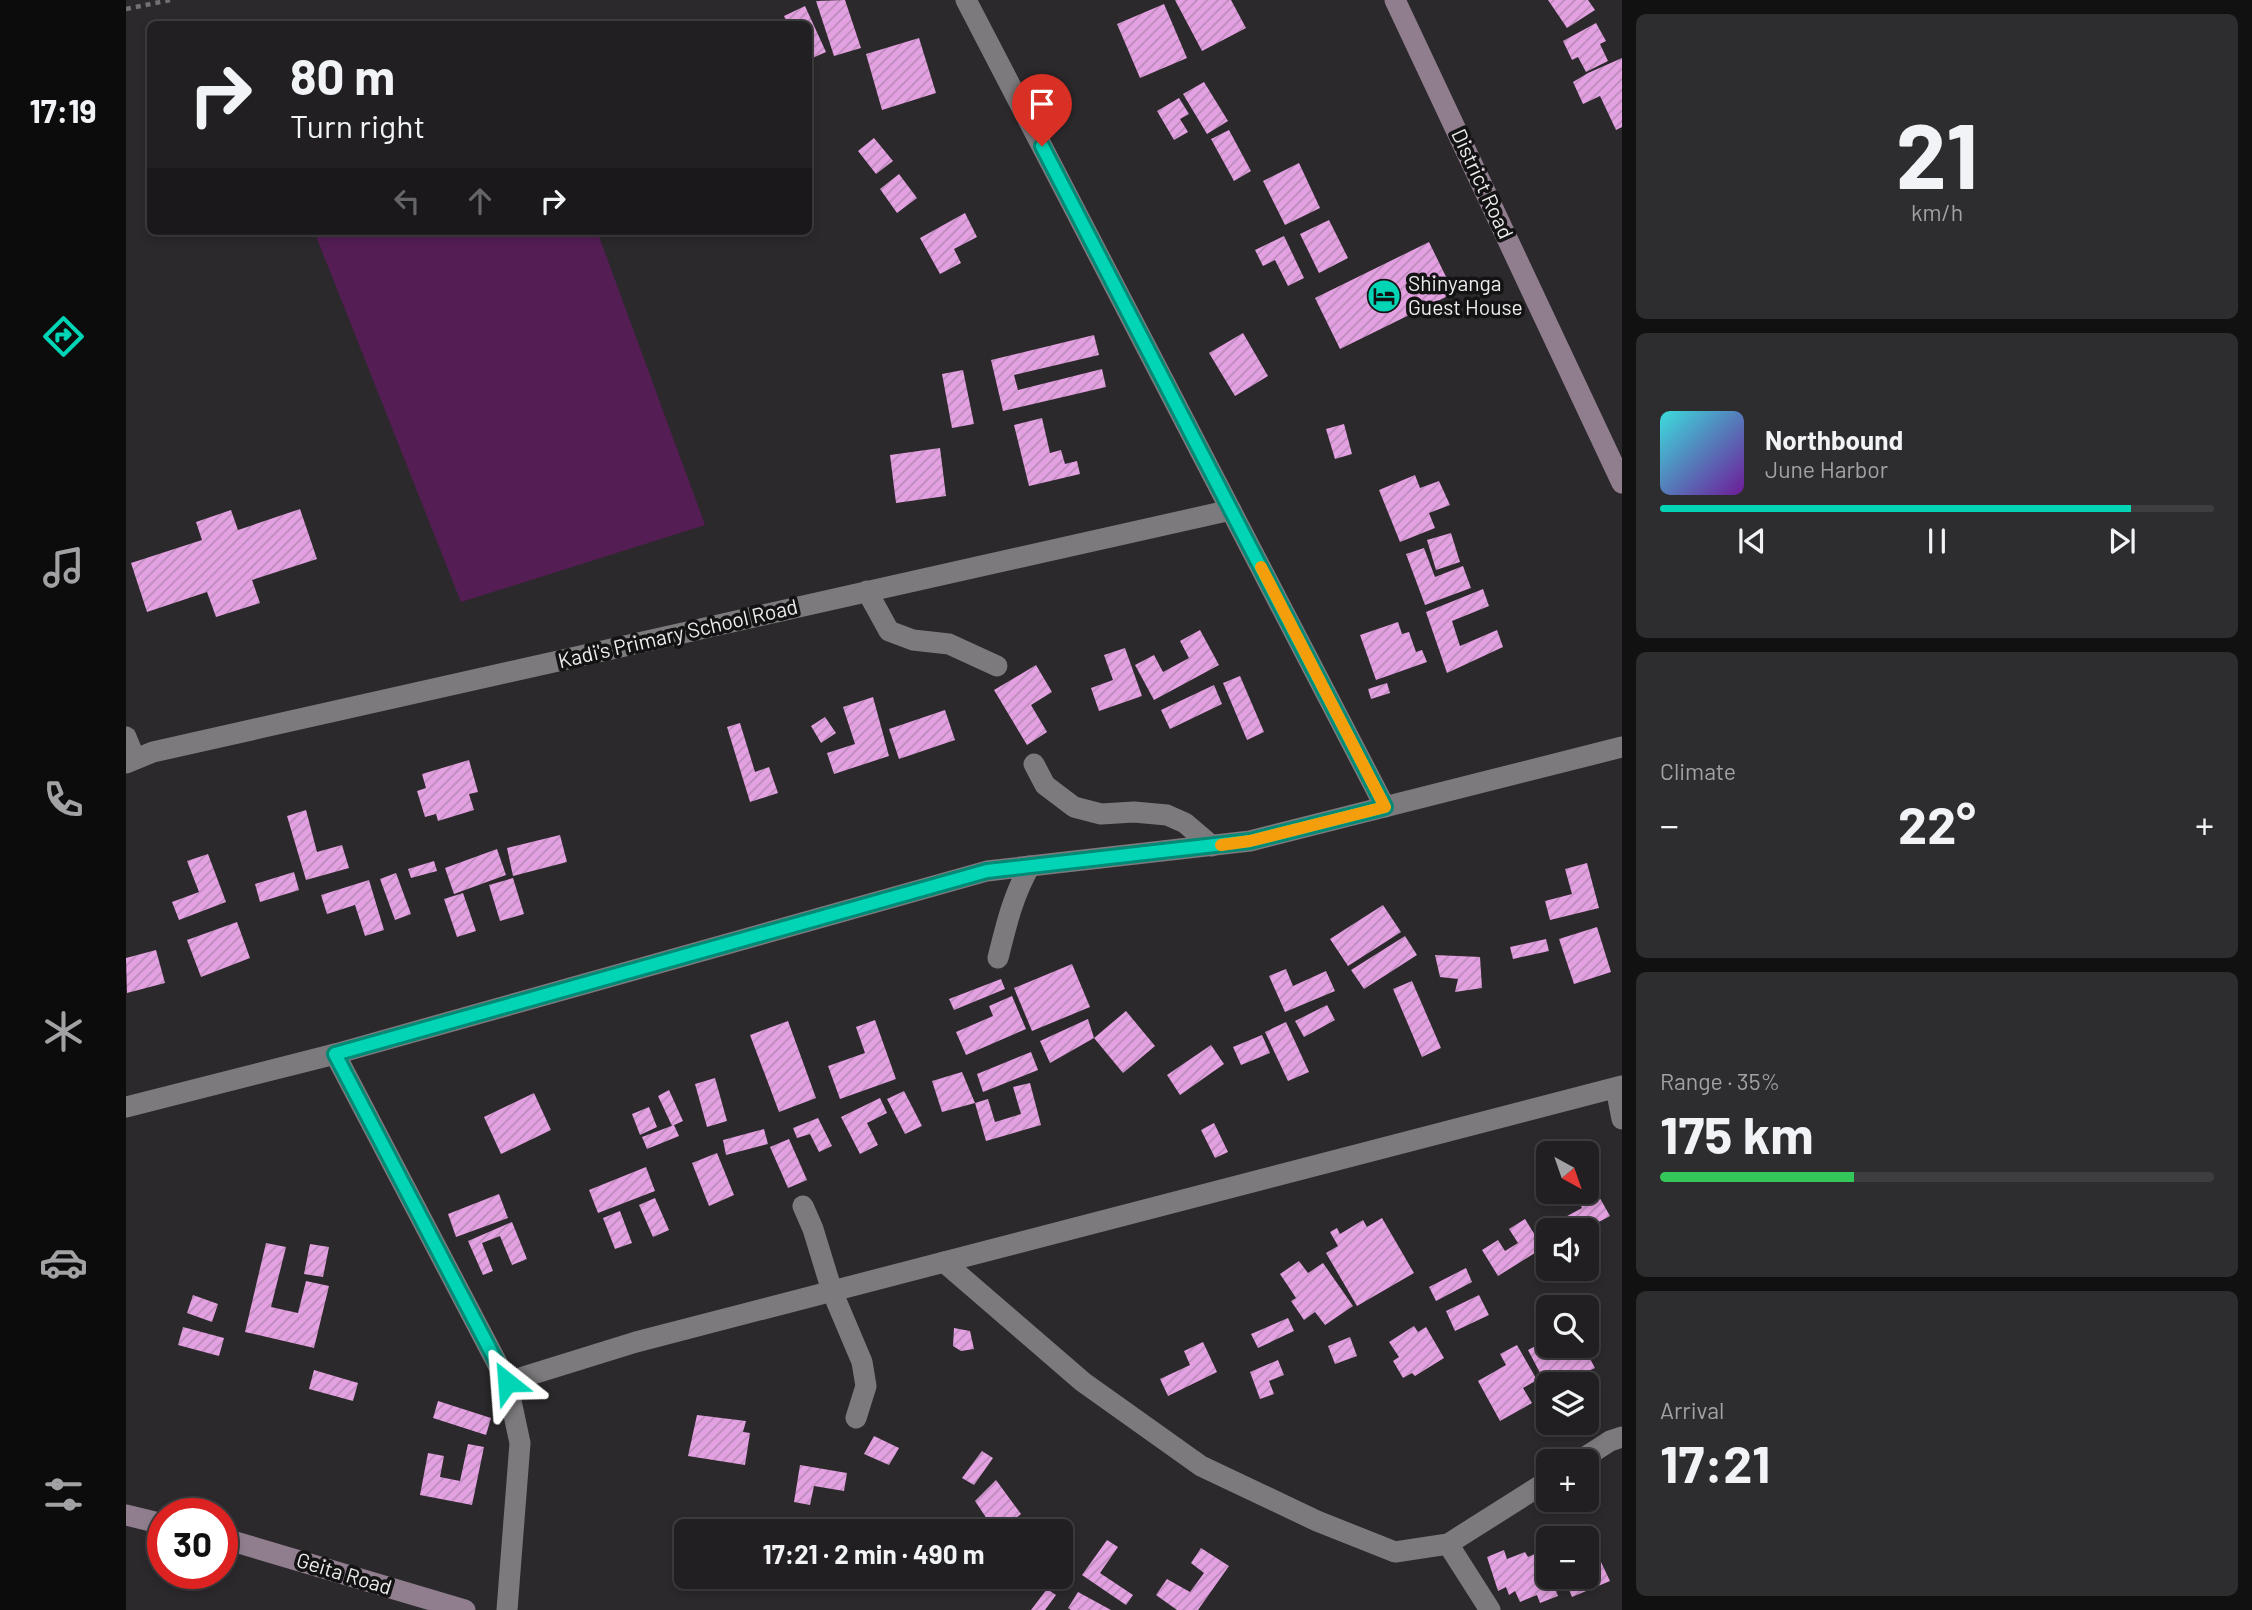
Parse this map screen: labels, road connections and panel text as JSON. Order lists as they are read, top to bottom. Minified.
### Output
{"streets":{"street":["District Road","Kadi's Primary School Road","Geita Road"]},"places":{"hotel":["Shinyanga Guest House"]},"north":"bottom right","page":{"tabs":"17:19","tile":[["21","km/h"],"Climate",["Range · 35%","175 km"],["Arrival","17:21"]],"turn":["80 m","Turn right"],"song":["Northbound","June Harbor"],"heat":["−","22°","+"],"map_buttons":["+","−"],"limit":"30","trip":"17:21 · 2 min · 490 m"}}
